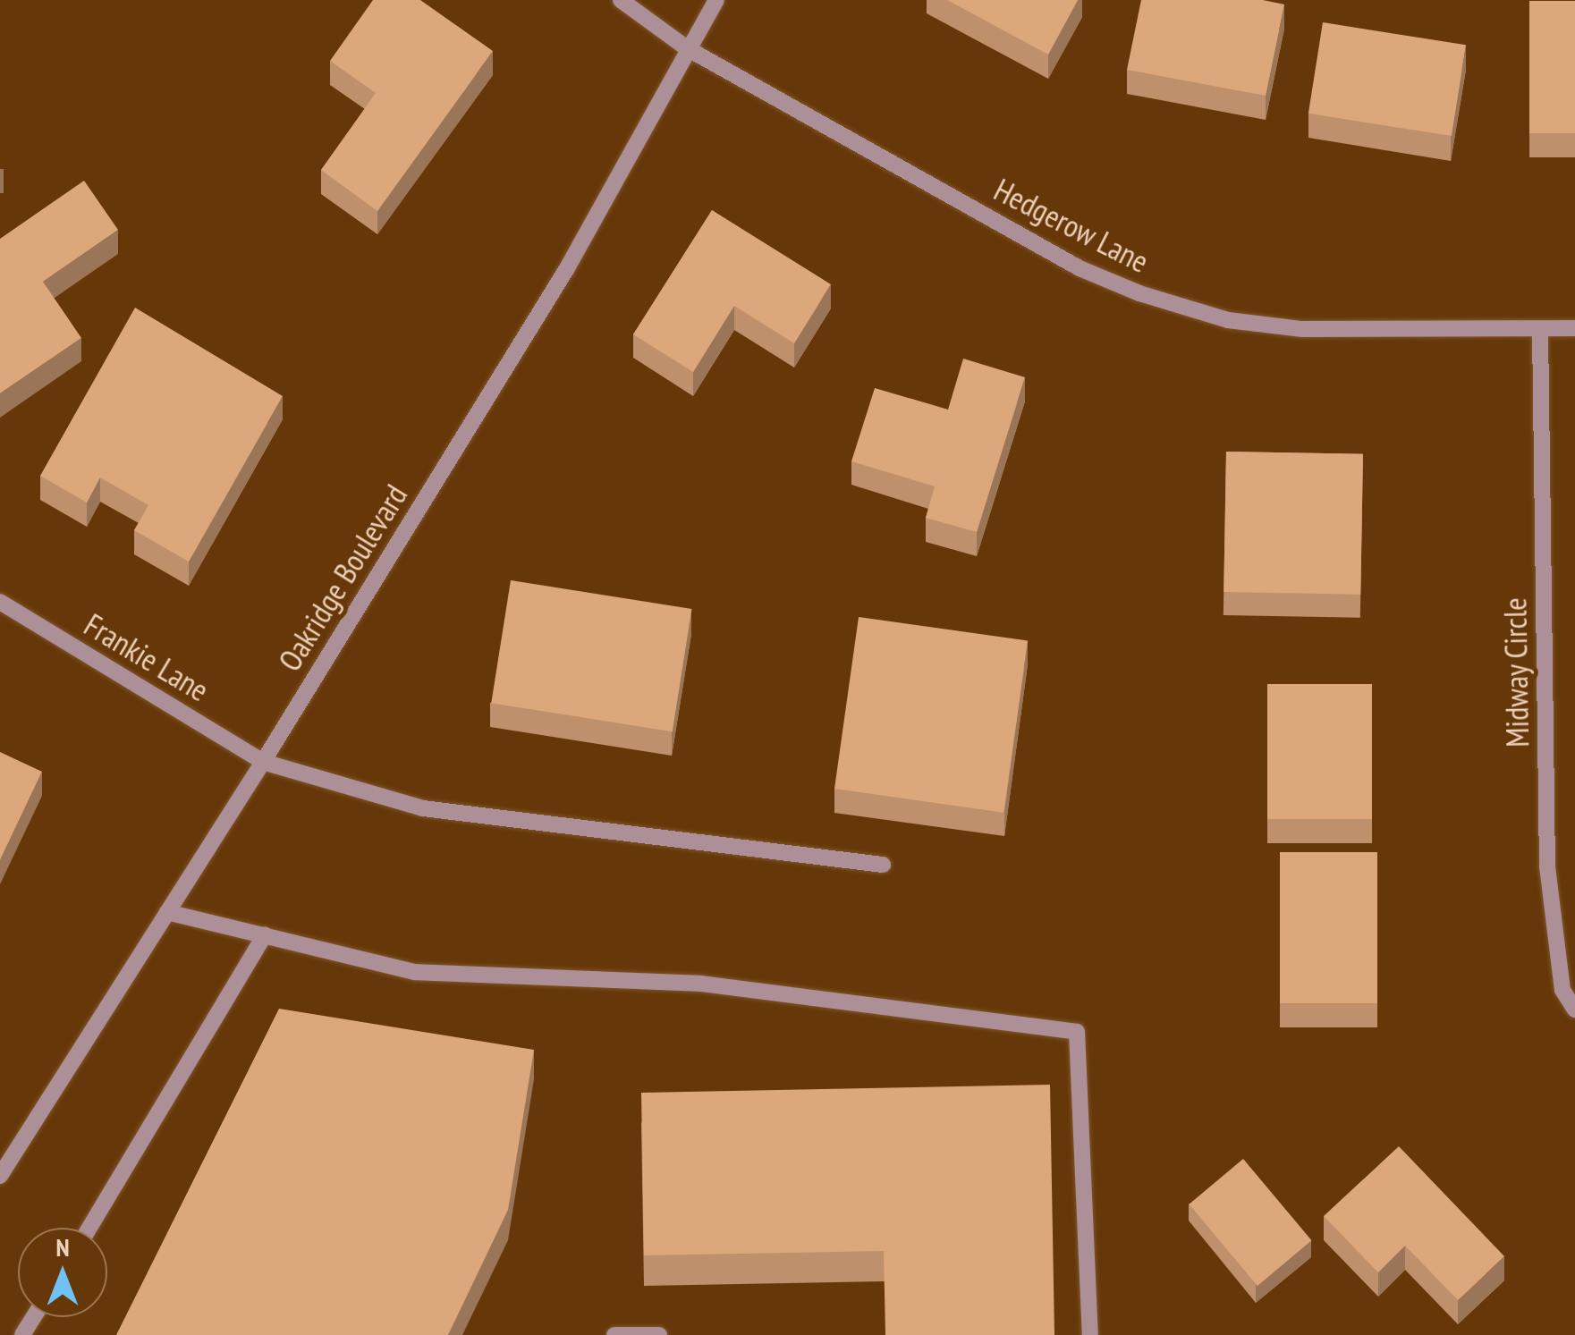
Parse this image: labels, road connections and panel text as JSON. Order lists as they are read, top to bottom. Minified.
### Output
{"streets":{"street":["Hedgerow Lane","Oakridge Boulevard","Frankie Lane","Midway Circle"]},"crossings":[["Hedgerow Lane","Oakridge Boulevard"],["Hedgerow Lane","Midway Circle"],["Oakridge Boulevard","Frankie Lane"]],"north":"top"}
